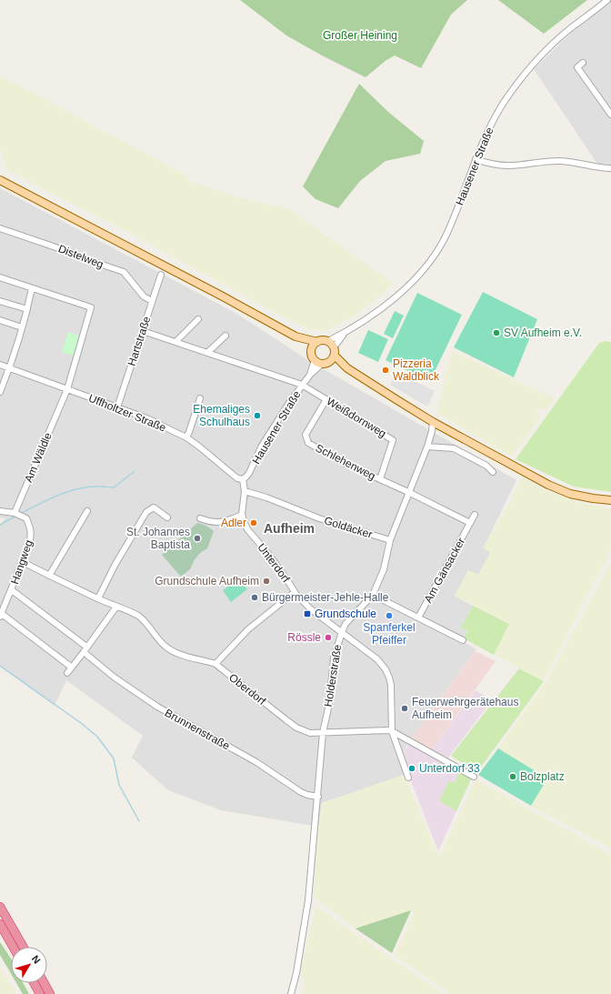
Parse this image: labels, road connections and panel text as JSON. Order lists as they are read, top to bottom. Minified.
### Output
{"streets":{"street":["Hausener Straße","Distelweg","Hartstraße","Uffholtzer Straße","Weißdornweg","Am Wäldle","Schlehenweg","Goldäcker","Hangweg","Unterdorf","Am Gänsacker","Holderstraße","Oberdorf","Brunnenstraße"]},"crossings":[["Hausener Straße","Uffholtzer Straße"],["Hausener Straße","Weißdornweg"],["Distelweg","Hartstraße"],["Hartstraße","Uffholtzer Straße"],["Hartstraße","Weißdornweg"],["Uffholtzer Straße","Am Wäldle"],["Weißdornweg","Schlehenweg"],["Am Wäldle","Hangweg"],["Schlehenweg","Holderstraße"],["Goldäcker","Holderstraße"],["Hangweg","Oberdorf"],["Hangweg","Brunnenstraße"],["Unterdorf","Holderstraße"],["Unterdorf","Oberdorf"],["Holderstraße","Oberdorf"],["Holderstraße","Brunnenstraße"]],"districts":["Aufheim"],"parks":["Großer Heining"],"places":{"other":["SV Aufheim e.V.","Pizzeria Waldblick","Ehemaliges Schulhaus","Adler","St. Johannes Baptista","Grundschule Aufheim","Bürgermeister-Jehle-Halle","Spanferkel Pfeiffer","Rössle","Feuerwehrgerätehaus Aufheim","Unterdorf 33","Bolzplatz"],"transit":["Grundschule"]},"north":"top right"}
